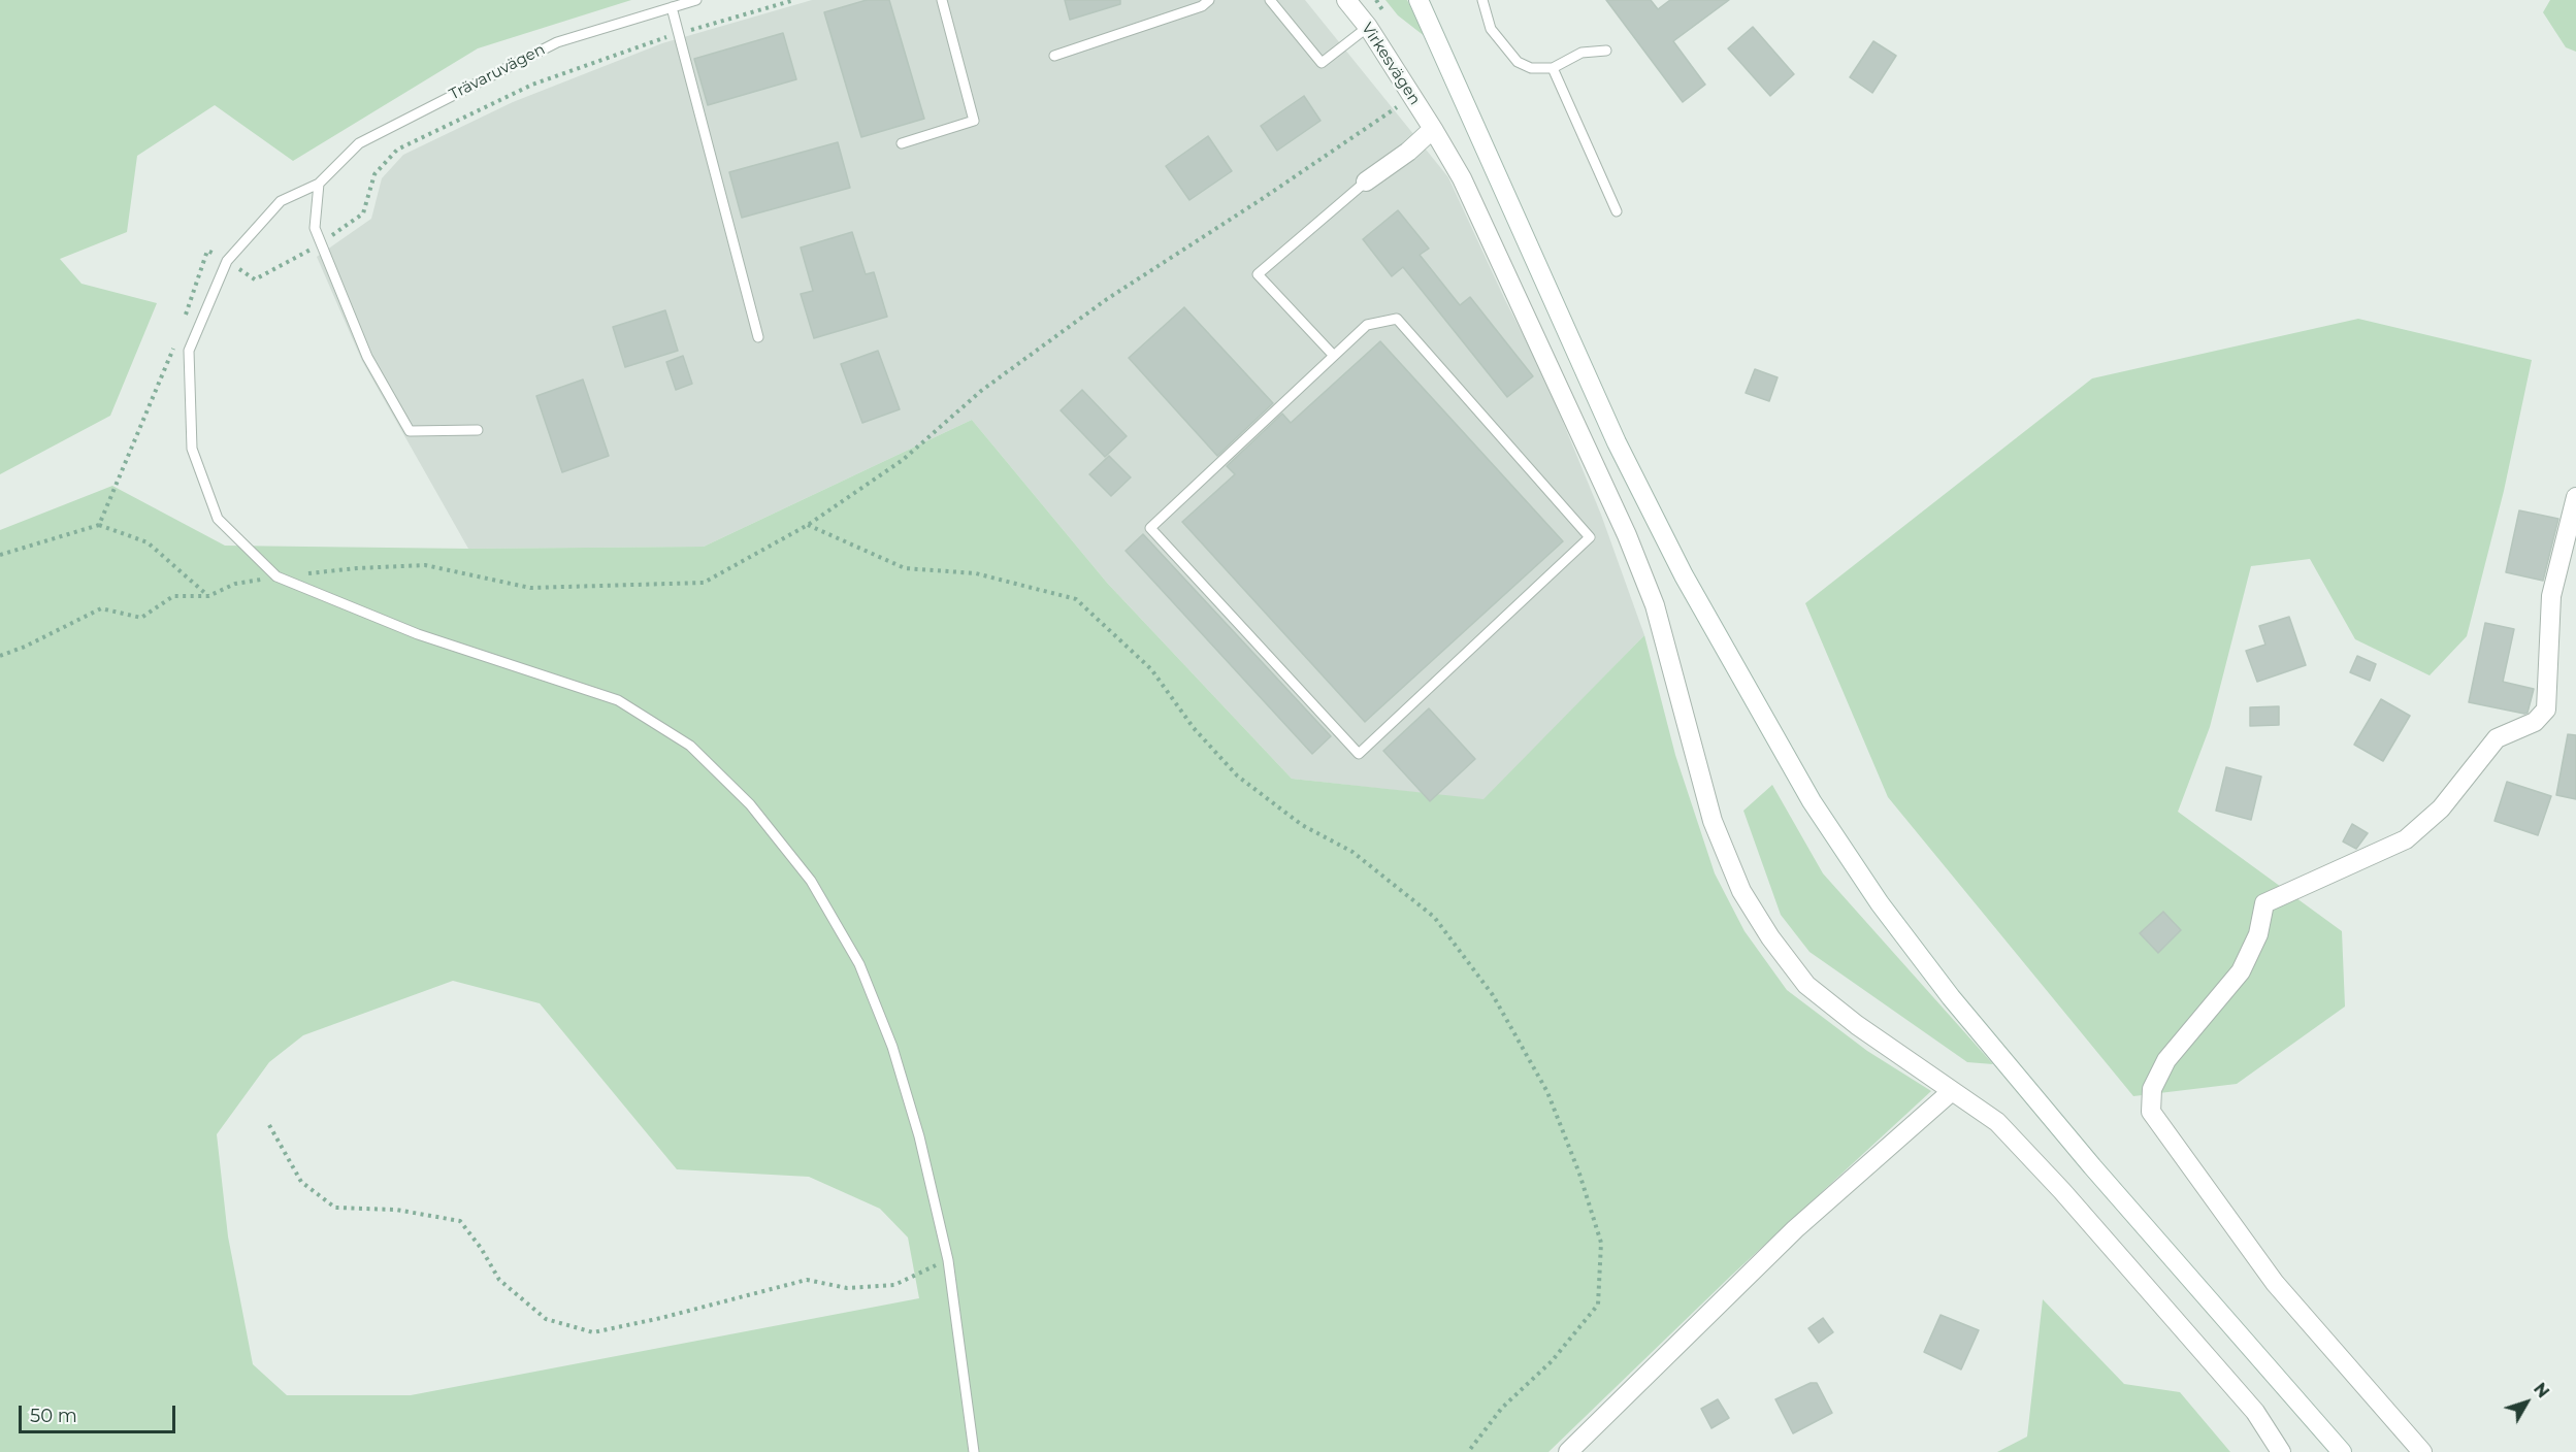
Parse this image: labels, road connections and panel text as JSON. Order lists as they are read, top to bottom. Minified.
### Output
{"streets":{"street":["Virkesvägen"],"lane":["Trävaruvägen"]},"scale_bar":"50 m","north":"top right"}
